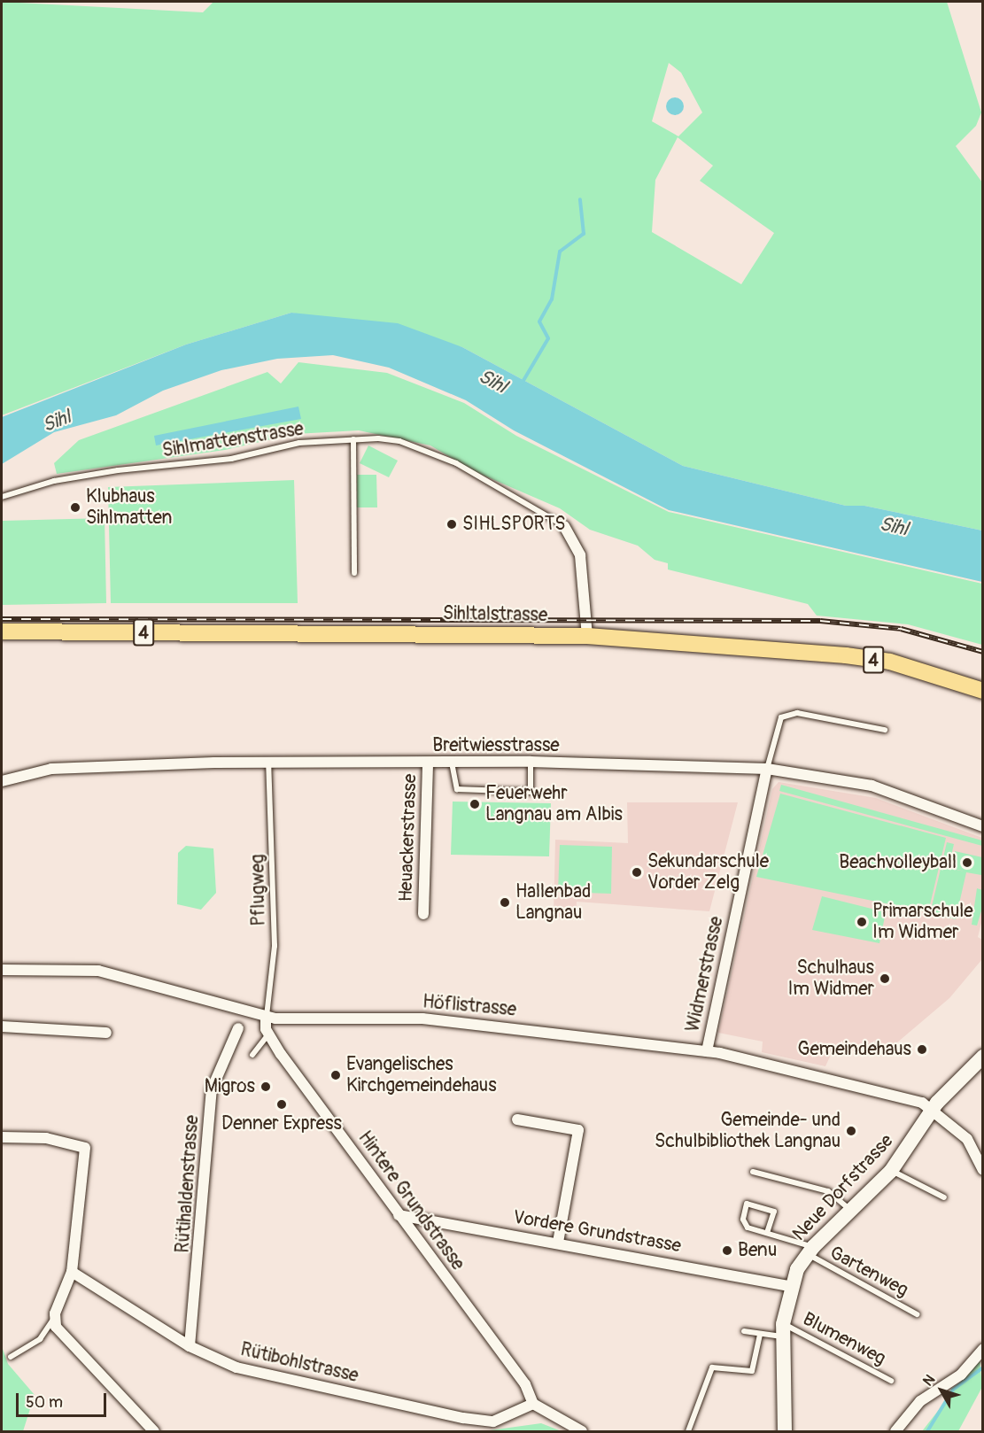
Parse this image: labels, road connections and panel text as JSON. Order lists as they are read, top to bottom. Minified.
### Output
{"streets":{"main road":["Sihltalstrasse","4","Neue Dorfstrasse"],"street":["Breitwiesstrasse","Heuackerstrasse","Widmerstrasse","Höflistrasse","Rütihaldenstrasse","Hintere Grundstrasse","Vordere Grundstrasse","Rütibohlstrasse"],"lane":["Sihlmattenstrasse","Pflugweg","Gartenweg","Blumenweg"]},"crossings":[["Breitwiesstrasse","Heuackerstrasse"],["Breitwiesstrasse","Pflugweg"],["Breitwiesstrasse","Widmerstrasse"],["Pflugweg","Höflistrasse"],["Pflugweg","Hintere Grundstrasse"],["Widmerstrasse","Höflistrasse"],["Höflistrasse","Neue Dorfstrasse"],["Höflistrasse","Hintere Grundstrasse"],["Rütihaldenstrasse","Rütibohlstrasse"],["Neue Dorfstrasse","Vordere Grundstrasse"],["Neue Dorfstrasse","Gartenweg"],["Neue Dorfstrasse","Blumenweg"],["Hintere Grundstrasse","Vordere Grundstrasse"],["Hintere Grundstrasse","Rütibohlstrasse"]],"water":["Sihl"],"places":["Klubhaus Sihlmatten","SIHLSPORTS","Feuerwehr Langnau am Albis","Beachvolleyball","Sekundarschule Vorder Zelg","Hallenbad Langnau","Primarschule Im Widmer","Schulhaus Im Widmer","Gemeindehaus","Evangelisches Kirchgemeindehaus","Migros","Denner Express","Gemeinde- und Schulbibliothek Langnau","Benu"],"scale_bar":"50 m","north":"top left"}
